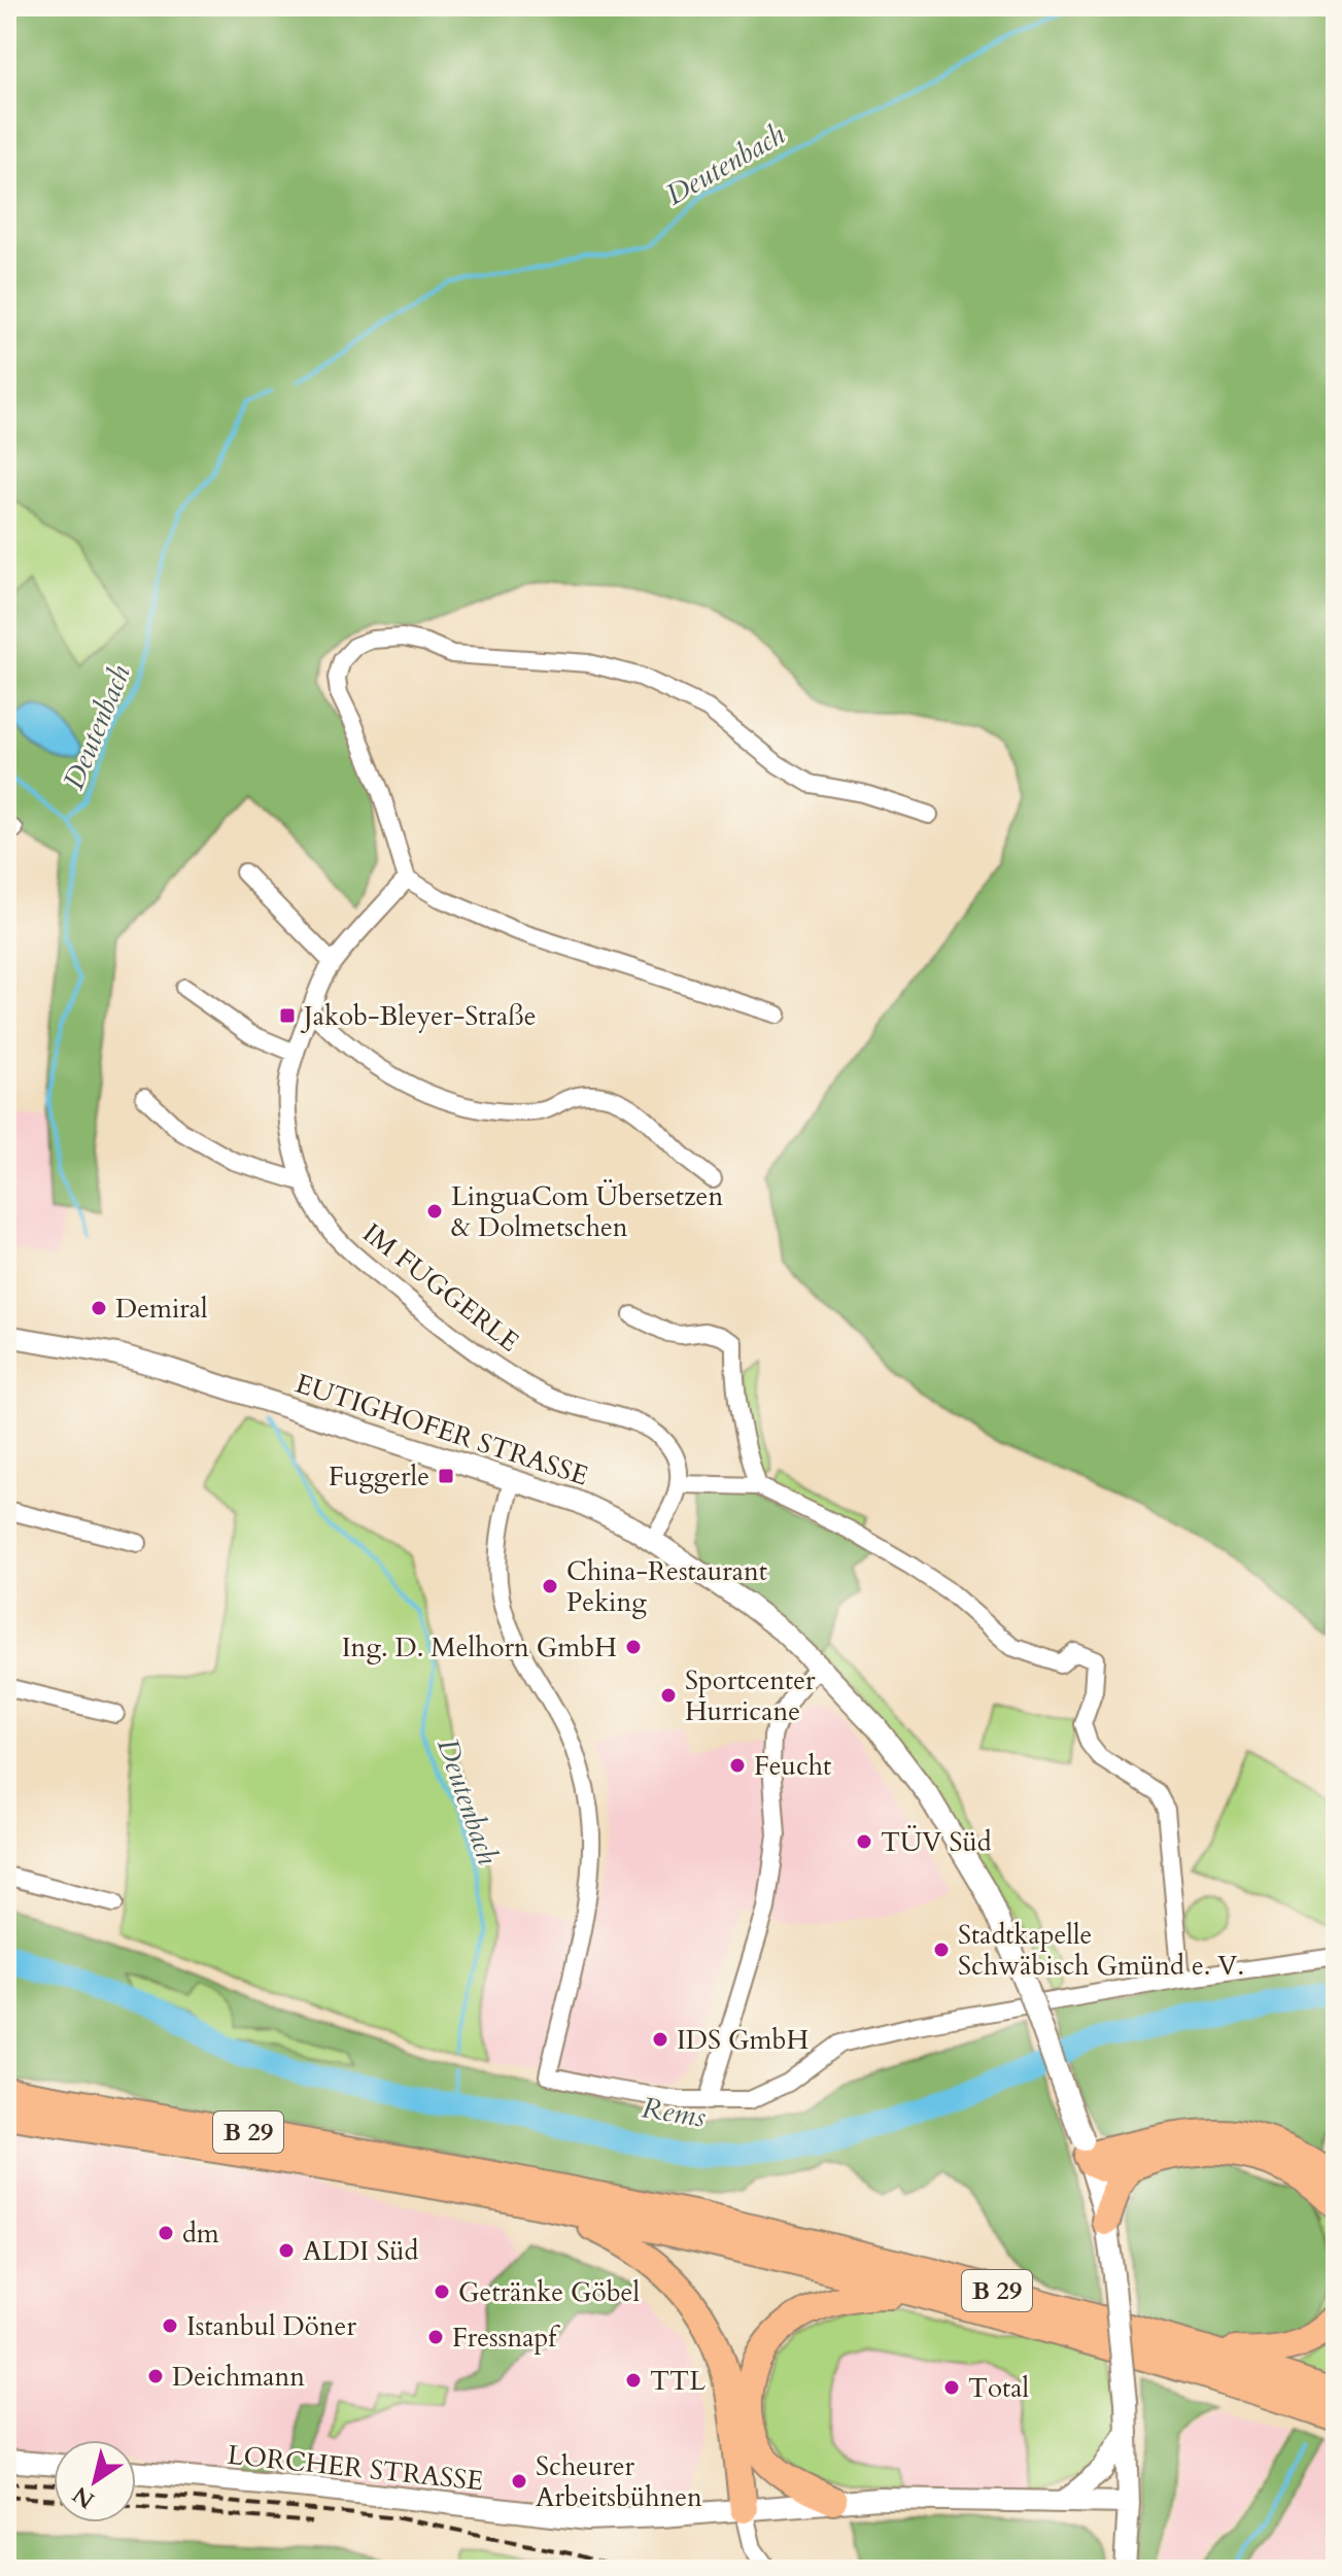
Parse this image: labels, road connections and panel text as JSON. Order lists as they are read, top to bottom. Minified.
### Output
{"streets":{"highway":["B 29"],"street":["IM FUGGERLE","EUTIGHOFER STRASSE","LORCHER STRASSE"]},"crossings":[["EUTIGHOFER STRASSE","LORCHER STRASSE"]],"water":["Deutenbach","Rems"],"places":{"transit":["Jakob-Bleyer-Straße","Fuggerle"],"other":["LinguaCom Übersetzen & Dolmetschen","Demiral","China-Restaurant Peking","Ing. D. Melhorn GmbH","Sportcenter Hurricane","Feucht","TÜV Süd","Stadtkapelle Schwäbisch Gmünd e. V.","IDS GmbH","dm","ALDI Süd","Getränke Göbel","Istanbul Döner","Fressnapf","Deichmann","TTL","Total","Scheurer Arbeitsbühnen"]},"north":"bottom left"}
